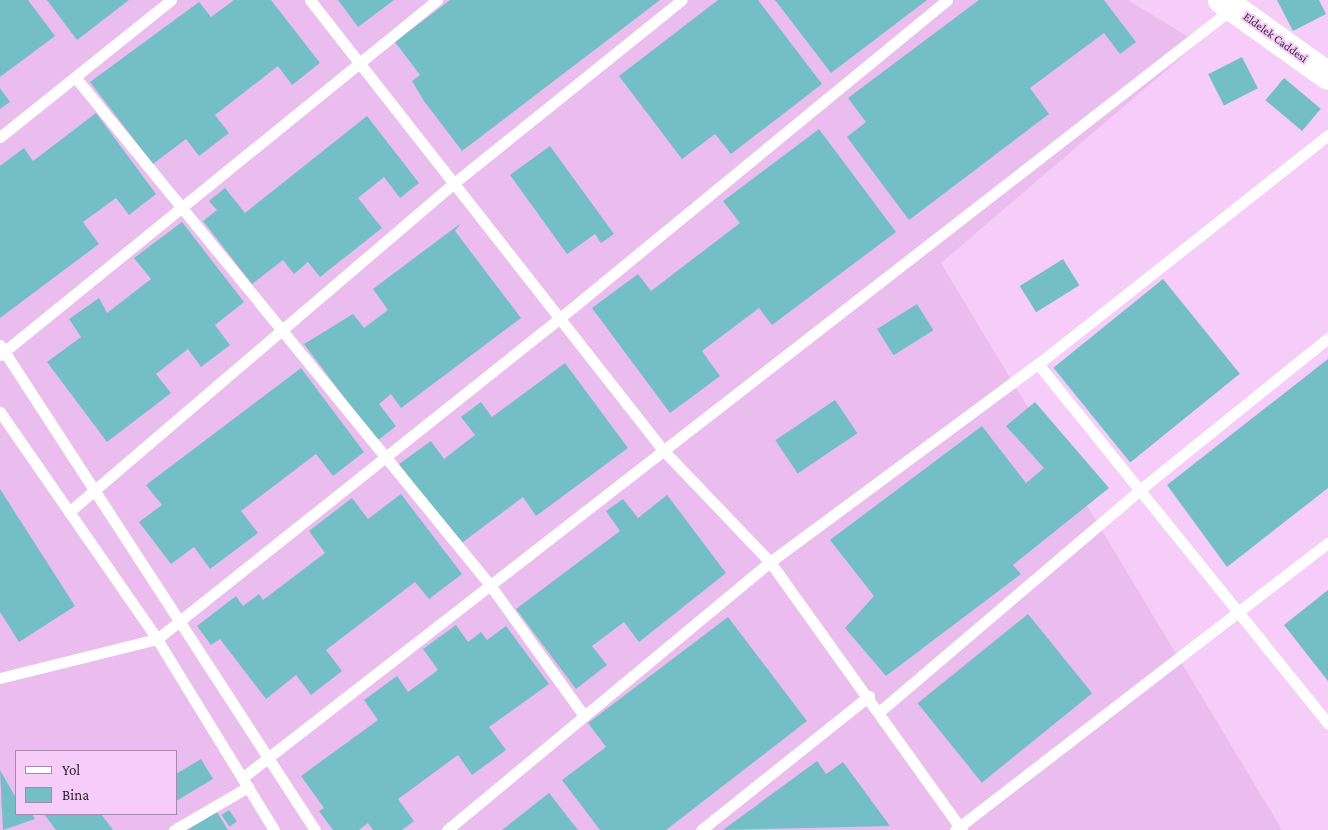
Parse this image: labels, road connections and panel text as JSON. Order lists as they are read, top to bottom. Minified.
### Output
{"streets":{"street":["Eldelek Caddesi"]},"legend":["Yol","Bina"]}
